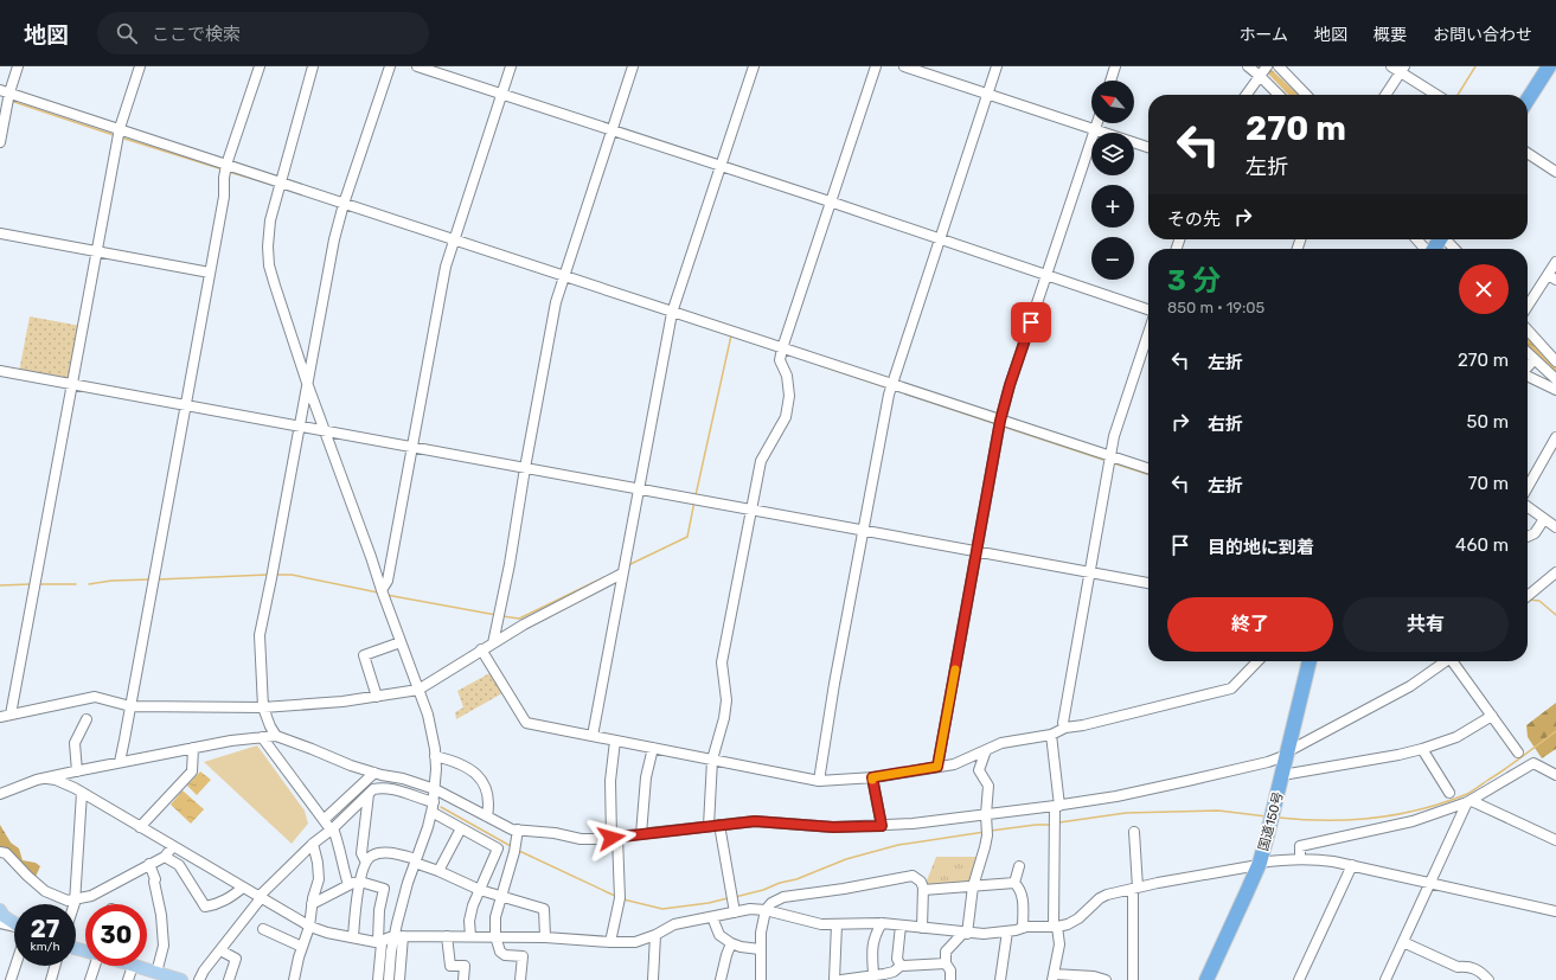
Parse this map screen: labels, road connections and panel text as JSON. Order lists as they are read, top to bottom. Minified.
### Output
{"streets":{"highway":["国道150号"]},"north":"top left","page":{"header":"地図","search":"ここで検索","nav":["ホーム","地図","概要","お問い合わせ"],"map_buttons":["+","−"],"turn":["270 m","左折"],"then":"その先","heading":["3 分","850 m · 19:05"],"list":[{"name":"左折","value":"270 m"},{"name":"右折","value":"50 m"},{"name":"左折","value":"70 m"},{"name":"目的地に到着","value":"460 m"}],"buttons":["終了","共有"],"speed":"27 km/h","limit":"30"}}
